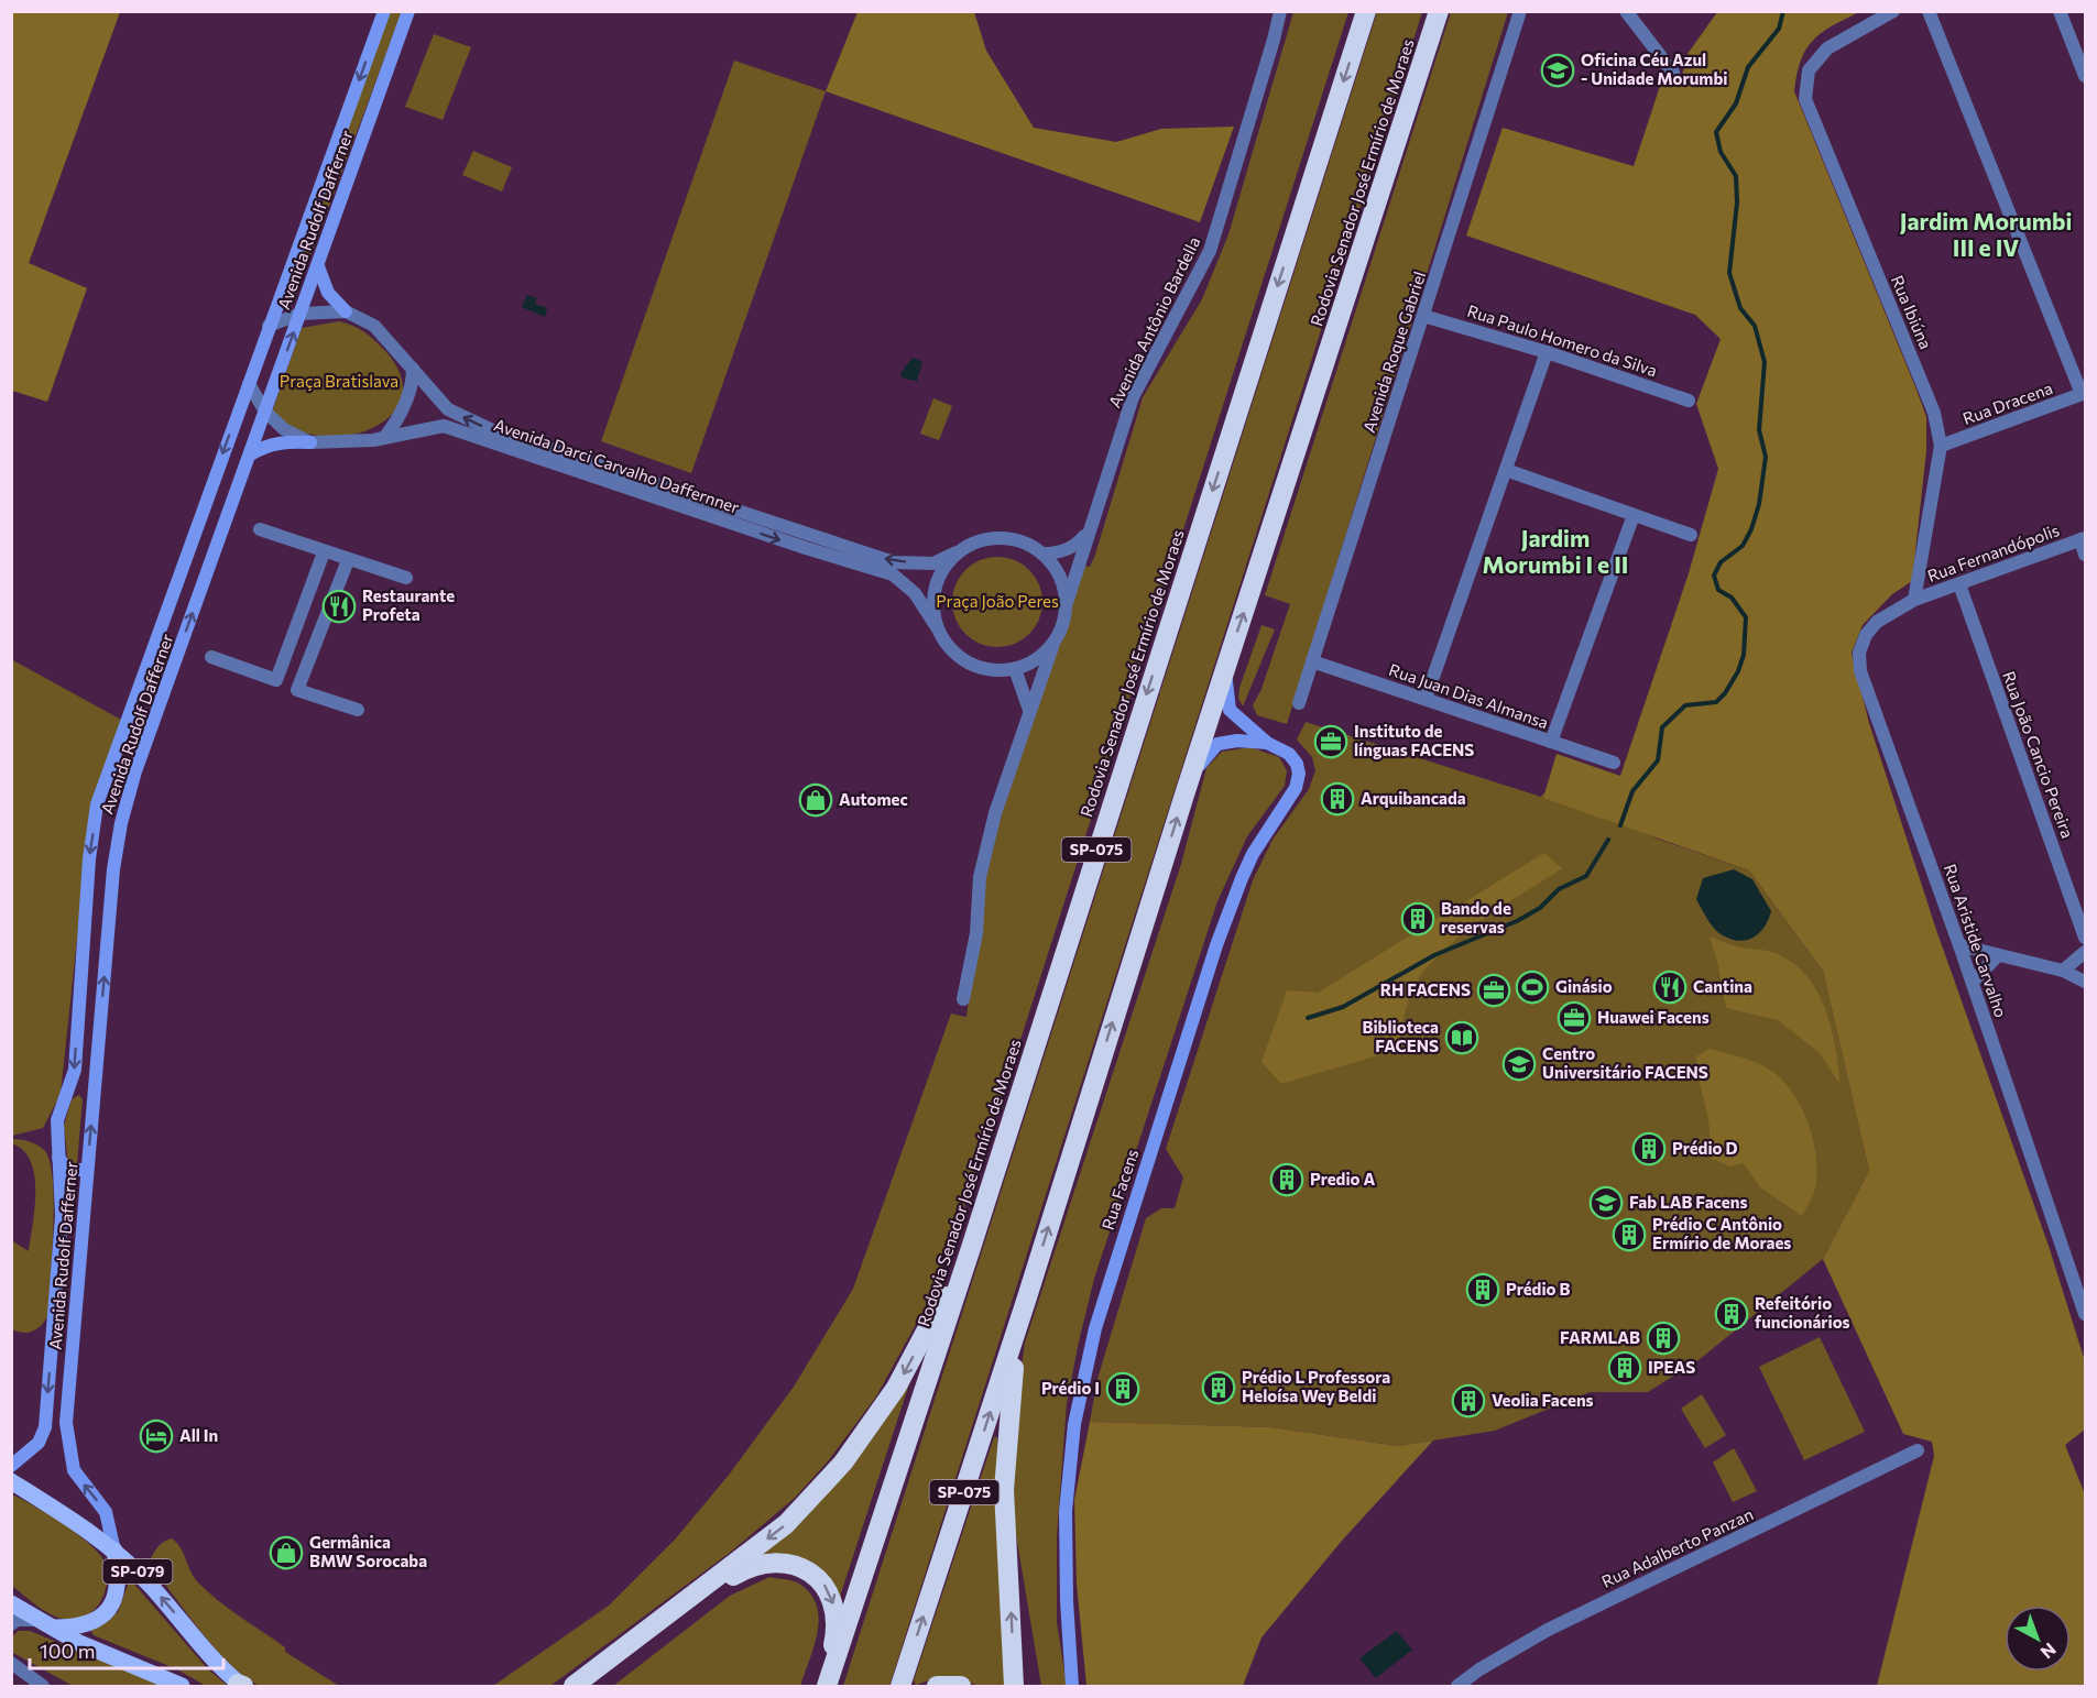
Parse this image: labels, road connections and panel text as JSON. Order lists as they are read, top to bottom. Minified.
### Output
{"streets":{"highway":["Rodovia Senador José Ermírio de Moraes","SP-075"],"main road":["Avenida Rudolf Dafferner","Rua Facens","SP-079"],"street":["Rua Ibiúna","Avenida Antônio Bardella","Rua Paulo Homero da Silva","Avenida Roque Gabriel","Rua Dracena","Avenida Darci Carvalho Daffernner","Rua Fernandópolis","Rua Juan Dias Almansa","Rua João Cancio Pereira","Rua Aristide Carvalho","Rua Adalberto Panzan"]},"crossings":[["Rodovia Senador José Ermírio de Moraes","Rua Facens"],["Avenida Rudolf Dafferner","Avenida Darci Carvalho Daffernner"],["Avenida Rudolf Dafferner","SP-079"],["Rua Ibiúna","Rua Dracena"],["Rua Ibiúna","Rua Fernandópolis"],["Rua Ibiúna","Rua Aristide Carvalho"],["Avenida Antônio Bardella","Avenida Darci Carvalho Daffernner"],["Rua Paulo Homero da Silva","Avenida Roque Gabriel"],["Avenida Roque Gabriel","Rua Juan Dias Almansa"],["Rua Fernandópolis","Rua João Cancio Pereira"],["Rua Fernandópolis","Rua Aristide Carvalho"]],"districts":["Jardim Morumbi III e IV","Jardim Morumbi I e II"],"parks":["Praça Bratislava","Praça João Peres"],"places":{"school or university":["Oficina Céu Azul - Unidade Morumbi","Centro Universitário FACENS","Fab LAB Facens"],"restaurant":["Restaurante Profeta","Cantina"],"office":["Instituto de línguas FACENS","RH FACENS","Huawei Facens"],"building":["Arquibancada","Bando de reservas","Prédio D","Predio A","Prédio C Antônio Ermírio de Moraes","Prédio B","Refeitório funcionários","FARMLAB","IPEAS","Prédio L Professora Heloísa Wey Beldi","Prédio I","Veolia Facens"],"shop":["Automec","Germânica BMW Sorocaba"],"sports":["Ginásio"],"library":["Biblioteca FACENS"],"hotel":["All In"]},"scale_bar":"100 m","north":"bottom right"}
